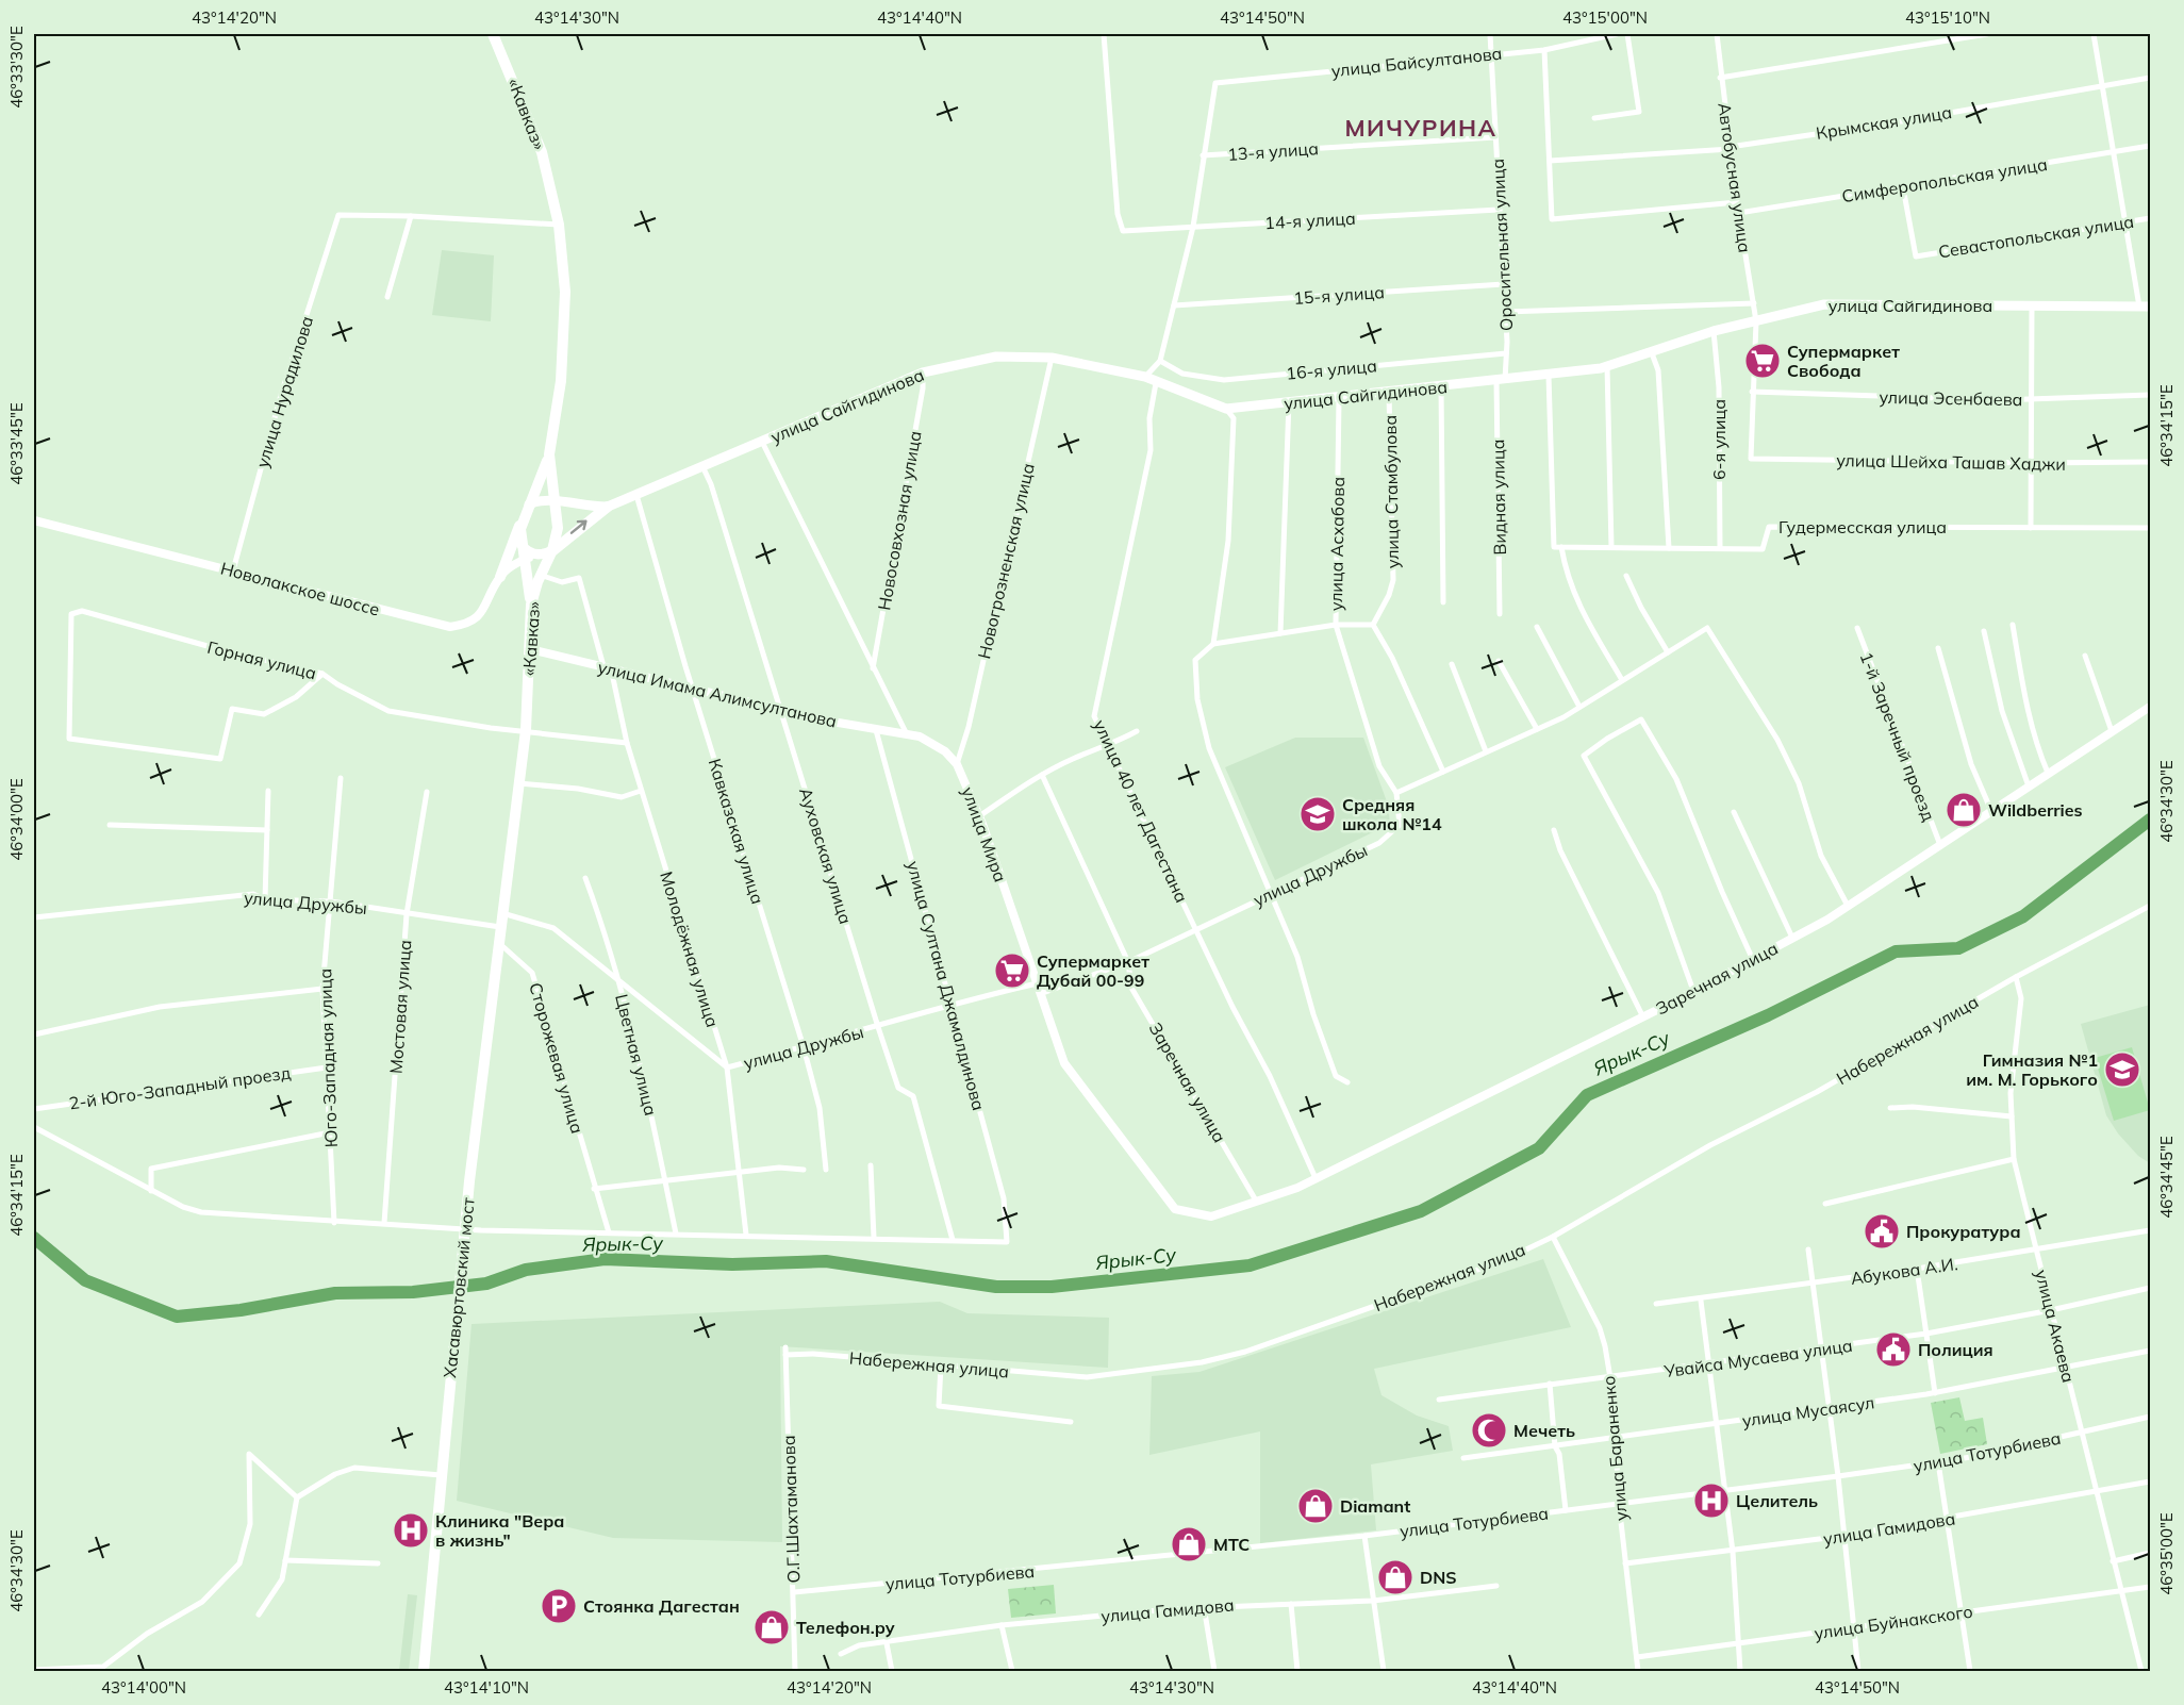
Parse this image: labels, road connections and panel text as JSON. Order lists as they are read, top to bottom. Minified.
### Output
{"streets":{"highway":["«Кавказ»","Хасавюртовский мост"],"main road":["улица Сайгидинова","Новолакское шоссе","улица Имама Алимсултанова","улица Мира","Заречная улица"],"street":["улица Байсултанова","Крымская улица","13-я улица","Автобусная улица","Симферопольская улица","14-я улица","Севастопольская улица","Оросительная улица","15-я улица","16-я улица","улица Нурадилова","улица Эсенбаева","6-я улица","улица Шейха Ташав Хаджи","улица Стамбулова","Видная улица","Новосовхозная улица","Гудермесская улица","улица Асхабова","Новогрозненская улица","Горная улица","1-й Заречный проезд","улица 40 лет Дагестана","Кавказская улица","Ауховская улица","улица Дружбы","Молодёжная улица","улица Султана Джамалдинова","Мостовая улица","Набережная улица","Цветная улица","Юго-Западная улица","Сторожевая улица","2-й Юго-Западный проезд","Абукова А.И.","улица Акаева","Увайса Мусаева улица","улица Мусаясул","улица Бараненко","улица Тотурбиева","О.Г.Шахтаманова","улица Гамидова","улица Буйнакского"]},"crossings":[["улица Байсултанова","13-я улица"],["улица Байсултанова","Оросительная улица"],["«Кавказ»","Новолакское шоссе"],["«Кавказ»","Горная улица"],["«Кавказ»","улица Имама Алимсултанова"],["«Кавказ»","улица Дружбы"],["«Кавказ»","Сторожевая улица"],["«Кавказ»","Хасавюртовский мост"],["Крымская улица","Автобусная улица"],["13-я улица","Оросительная улица"],["Автобусная улица","Симферопольская улица"],["Автобусная улица","улица Сайгидинова"],["Автобусная улица","улица Эсенбаева"],["Автобусная улица","улица Шейха Ташав Хаджи"],["Симферопольская улица","Севастопольская улица"],["14-я улица","Оросительная улица"],["Оросительная улица","15-я улица"],["Оросительная улица","улица Сайгидинова"],["Оросительная улица","16-я улица"],["Оросительная улица","Видная улица"],["улица Сайгидинова","6-я улица"],["улица Сайгидинова","улица Стамбулова"],["улица Сайгидинова","Видная улица"],["улица Сайгидинова","Новосовхозная улица"],["улица Сайгидинова","Гудермесская улица"],["улица Сайгидинова","улица Асхабова"],["улица Сайгидинова","Новогрозненская улица"],["улица Сайгидинова","улица 40 лет Дагестана"],["улица Сайгидинова","Кавказская улица"],["улица Сайгидинова","Ауховская улица"],["улица Нурадилова","Новолакское шоссе"],["6-я улица","Гудермесская улица"],["улица Асхабова","улица Дружбы"],["Новогрозненская улица","улица Мира"],["Горная улица","Молодёжная улица"],["улица Имама Алимсултанова","Кавказская улица"],["улица Имама Алимсултанова","улица Мира"],["улица Имама Алимсултанова","Ауховская улица"],["улица Имама Алимсултанова","Молодёжная улица"],["улица Имама Алимсултанова","улица Султана Джамалдинова"],["1-й Заречный проезд","Заречная улица"],["улица 40 лет Дагестана","улица Дружбы"],["улица 40 лет Дагестана","Заречная улица"],["Кавказская улица","улица Дружбы"],["улица Мира","улица Дружбы"],["улица Мира","Заречная улица"],["Ауховская улица","улица Дружбы"],["Ауховская улица","улица Султана Джамалдинова"],["улица Дружбы","Молодёжная улица"],["улица Дружбы","Заречная улица"],["улица Дружбы","улица Султана Джамалдинова"],["улица Дружбы","Мостовая улица"],["улица Дружбы","Цветная улица"],["улица Дружбы","Юго-Западная улица"],["Набережная улица","улица Акаева"],["Набережная улица","улица Бараненко"],["Набережная улица","О.Г.Шахтаманова"],["Юго-Западная улица","2-й Юго-Западный проезд"],["Абукова А.И.","улица Акаева"],["улица Акаева","Увайса Мусаева улица"],["улица Акаева","улица Мусаясул"],["улица Акаева","улица Тотурбиева"],["улица Акаева","улица Гамидова"],["улица Акаева","улица Буйнакского"],["Увайса Мусаева улица","улица Бараненко"],["улица Мусаясул","улица Бараненко"],["улица Бараненко","улица Тотурбиева"],["улица Бараненко","улица Гамидова"],["улица Бараненко","улица Буйнакского"],["улица Тотурбиева","О.Г.Шахтаманова"]],"districts":["МИЧУРИНА"],"water":["Ярык-Су"],"places":{"supermarket":["Супермаркет Свобода","Супермаркет Дубай 00-99"],"shop":["Wildberries","Diamant","МТС","DNS","Телефон.ру"],"school or university":["Средняя школа №14","Гимназия №1 им. М. Горького"],"public building":["Прокуратура","Полиция"],"mosque":["Мечеть"],"hospital":["Целитель","Клиника \"Вера в жизнь\""],"parking":["Стоянка Дагестан"]},"coordinates":["43°14'20\"N","43°14'30\"N","43°14'40\"N","43°14'50\"N","43°15'00\"N","43°15'10\"N","46°33'30\"E","46°34'15\"E","46°33'45\"E","46°34'30\"E","46°34'00\"E","46°34'45\"E","46°35'00\"E","43°14'00\"N","43°14'10\"N"]}
